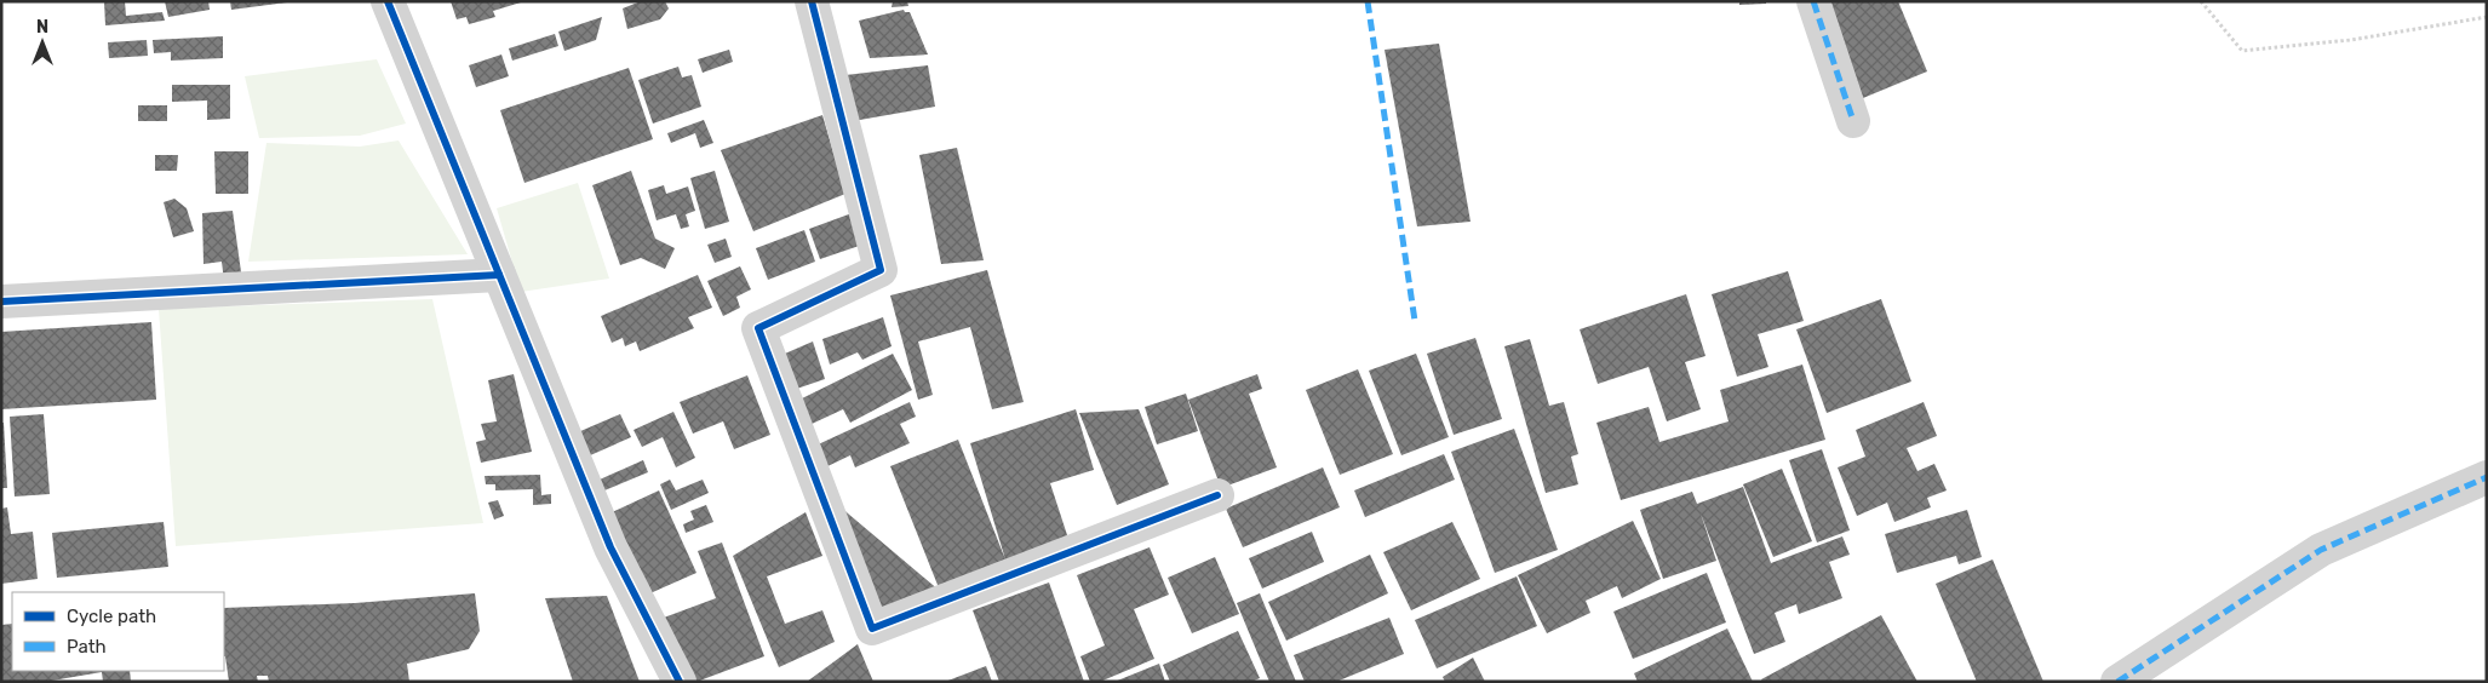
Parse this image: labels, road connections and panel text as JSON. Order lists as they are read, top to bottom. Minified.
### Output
{"legend":["Cycle path","Path"],"north":"top"}
